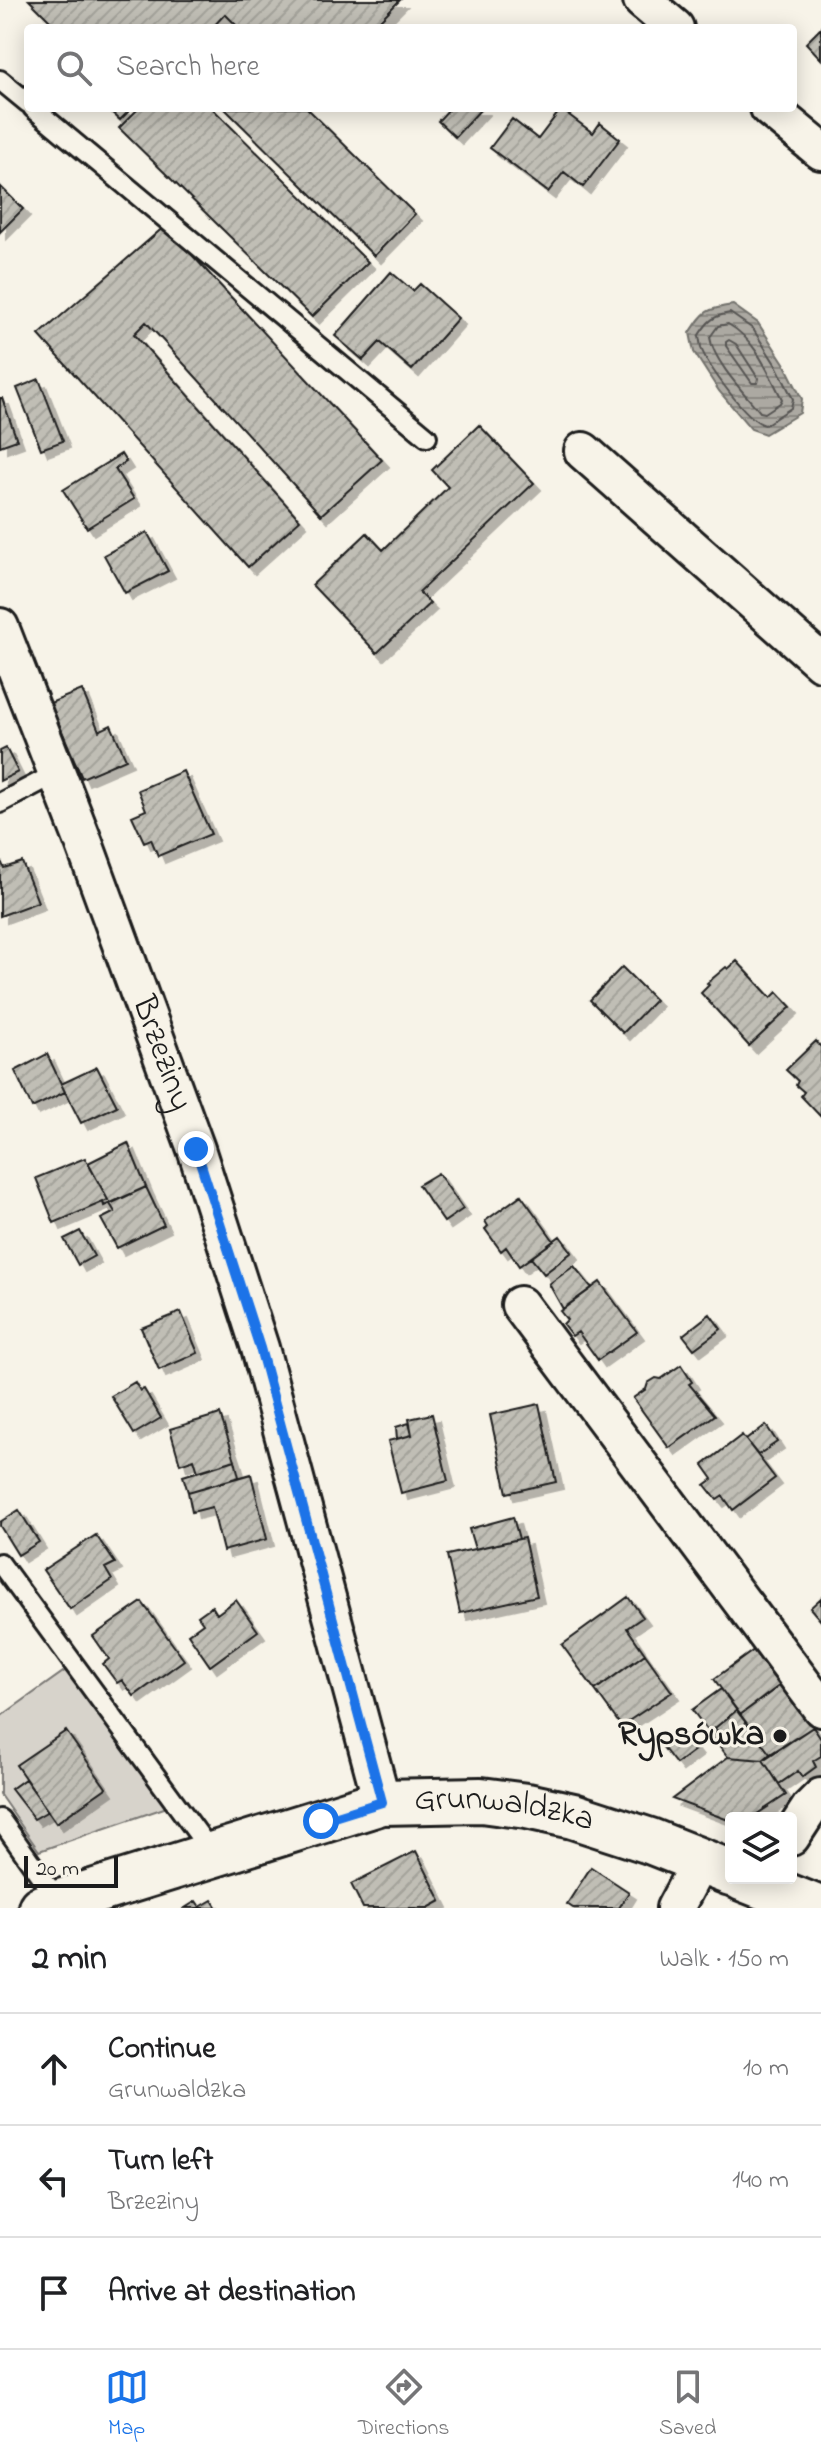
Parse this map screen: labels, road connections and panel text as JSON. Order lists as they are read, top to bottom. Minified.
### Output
{"streets":{"street":["Brzeziny","Grunwaldzka"]},"crossings":[["Brzeziny","Grunwaldzka"]],"places":["Rypsówka"],"scale_bar":"20 m","page":{"search":"Search here","scale":"20 m","heading":["2 min","Walk · 150 m"],"list":[["Continue","Grunwaldzka","10 m"],["Turn left","Brzeziny","140 m"],"Arrive at destination"],"nav":["Map","Directions","Saved"]}}
